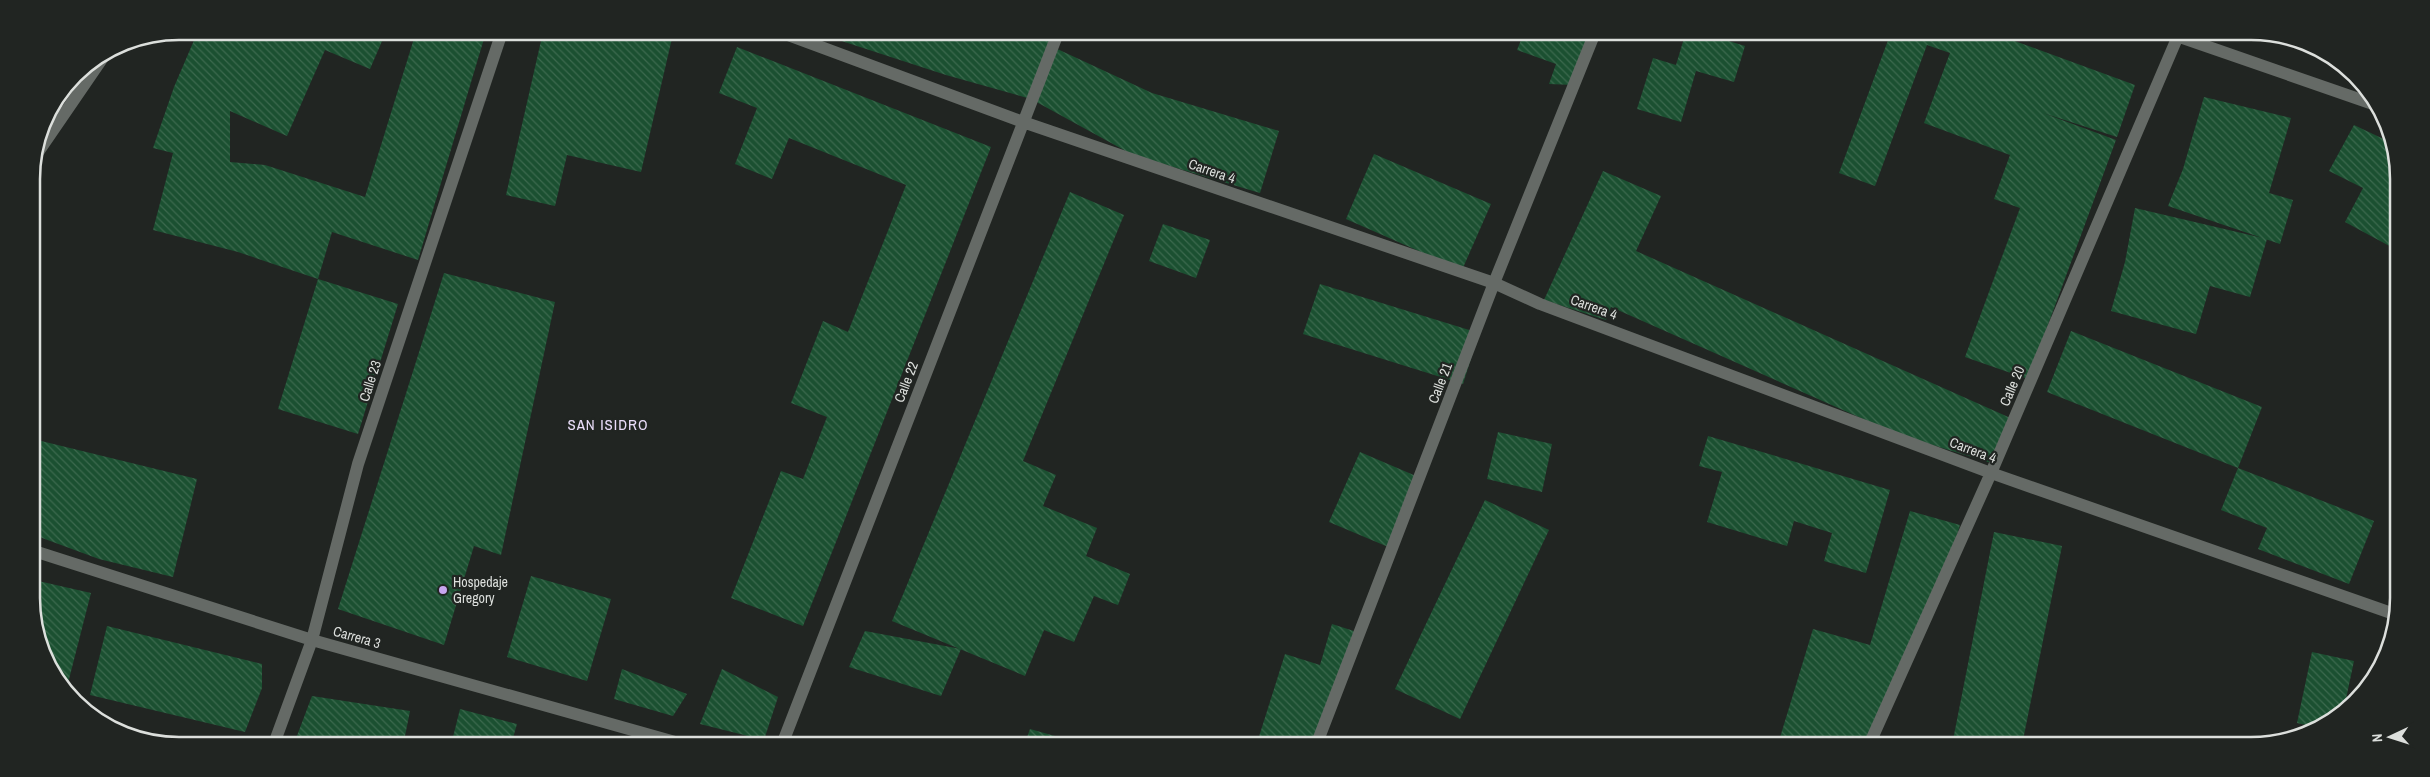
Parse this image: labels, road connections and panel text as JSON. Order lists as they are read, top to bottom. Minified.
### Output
{"streets":{"street":["Carrera 4","Calle 23","Calle 22","Calle 21","Calle 20","Carrera 3"]},"crossings":[["Carrera 4","Calle 22"],["Carrera 4","Calle 21"],["Carrera 4","Calle 20"],["Calle 23","Carrera 3"]],"districts":["SAN ISIDRO"],"places":["Hospedaje Gregory"],"north":"left"}
